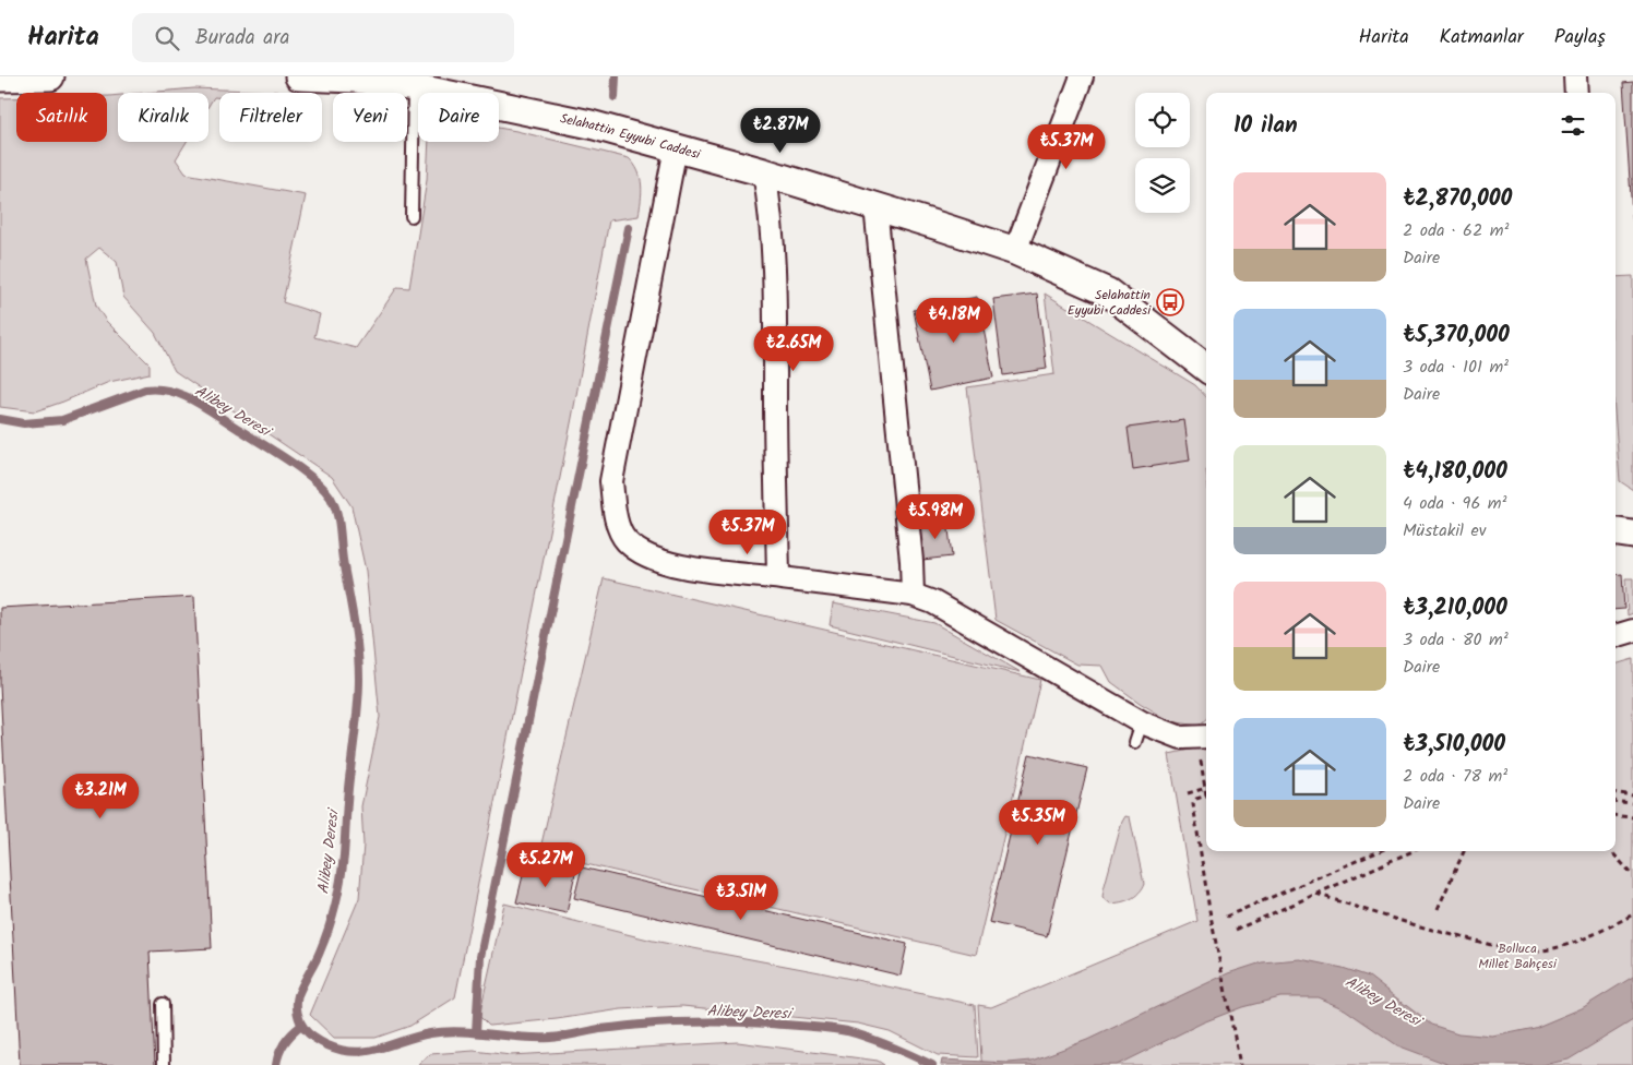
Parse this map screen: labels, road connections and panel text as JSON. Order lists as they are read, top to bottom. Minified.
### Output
{"streets":{"street":["Selahattin Eyyubi Caddesi"]},"water":["Alibey Deresi"],"parks":["Bolluca Millet Bahçesi"],"places":{"bus stop":["Selahattin Eyyubi Caddesi"]},"page":{"header":"Harita","search":"Burada ara","nav":["Harita","Katmanlar","Paylaş"],"chip":["Satılık","Kiralık","Filtreler","Yeni","Daire"],"heading":"10 ilan","price":["₺2.87M","₺5.37M","₺4.18M","₺2.65M","₺5.98M","₺5.37M","₺3.21M","₺5.35M","₺5.27M","₺3.51M"],"list":[{"name":"₺2,870,000","note":"2 oda · 62 m² · Daire"},{"name":"₺5,370,000","note":"3 oda · 101 m² · Daire"},{"name":"₺4,180,000","note":"4 oda · 96 m² · Müstakil ev"},{"name":"₺3,210,000","note":"3 oda · 80 m² · Daire"},{"name":"₺3,510,000","note":"2 oda · 78 m² · Daire"}]}}
